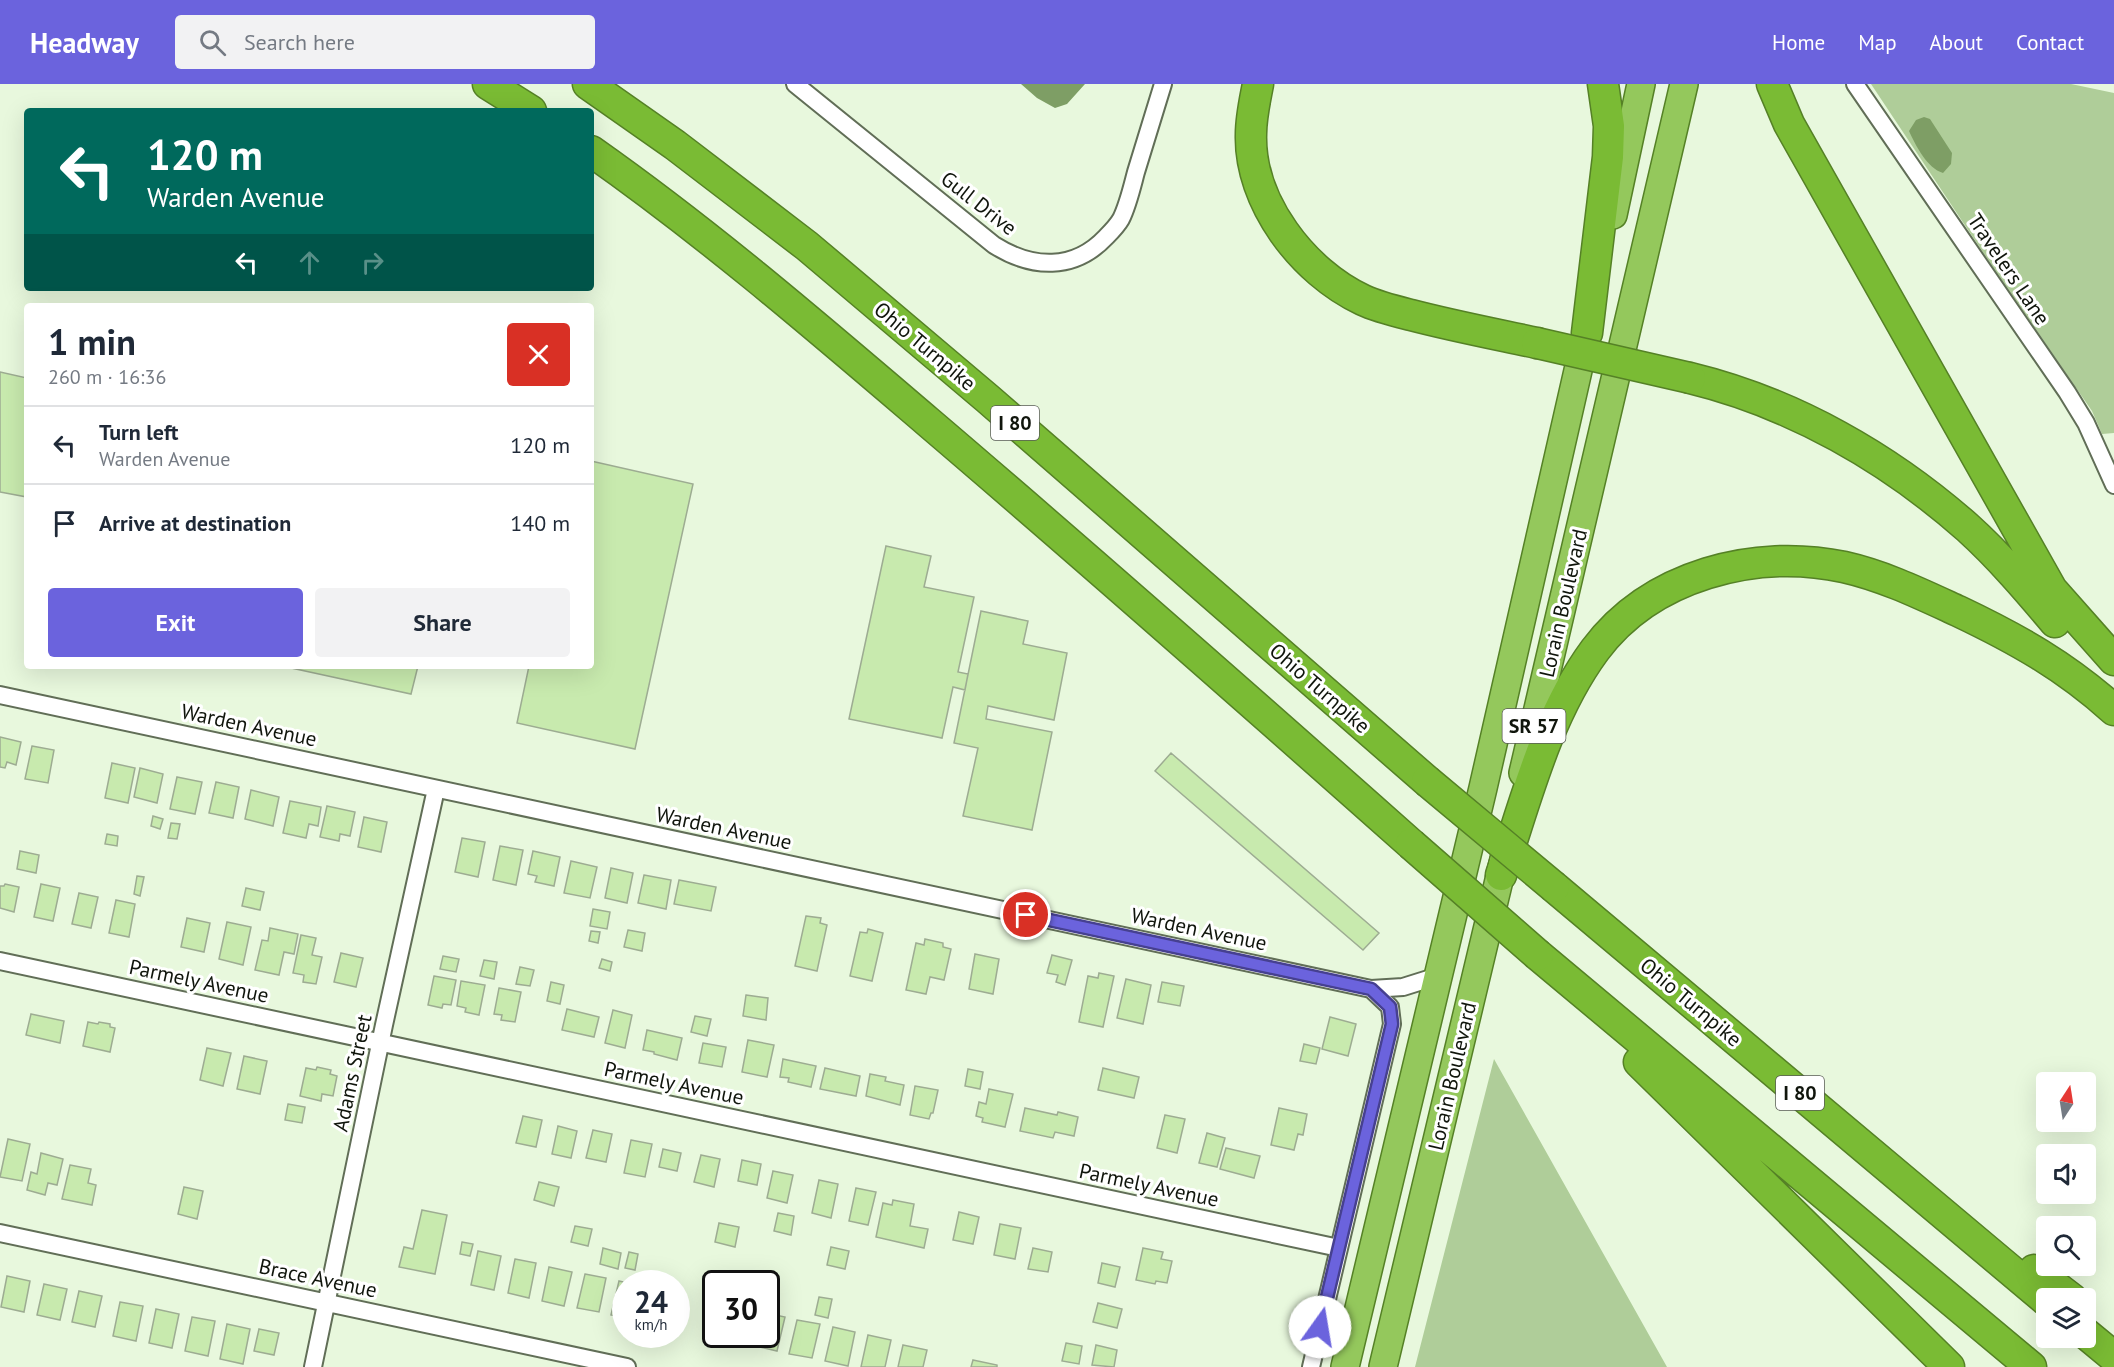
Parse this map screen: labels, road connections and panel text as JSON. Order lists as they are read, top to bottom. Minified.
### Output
{"streets":{"highway":["Ohio Turnpike","I 80","Lorain Boulevard","SR 57"],"street":["Gull Drive","Travelers Lane","Warden Avenue","Parmely Avenue","Adams Street","Brace Avenue"]},"crossings":[["Lorain Boulevard","Warden Avenue"],["Warden Avenue","Adams Street"],["Parmely Avenue","Adams Street"],["Adams Street","Brace Avenue"]],"north":"top","page":{"header":"Headway","search":"Search here","nav":["Home","Map","About","Contact"],"turn":["120 m","Warden Avenue"],"heading":["1 min","260 m · 16:36"],"list":[{"name":"Turn left","note":"Warden Avenue","value":"120 m"},{"name":"Arrive at destination","value":"140 m"}],"buttons":["Exit","Share"],"speed":"24 km/h","limit":"30"}}
